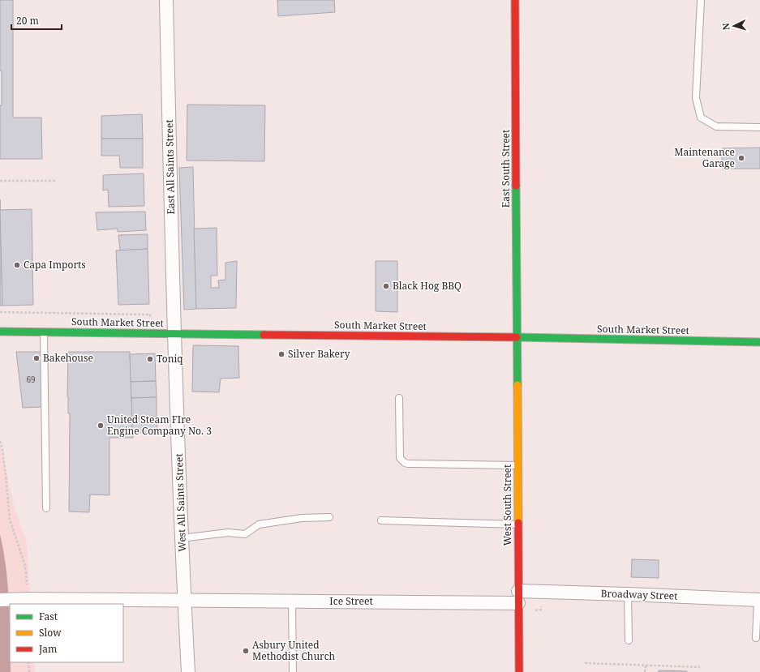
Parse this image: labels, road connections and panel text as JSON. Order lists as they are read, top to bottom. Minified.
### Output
{"streets":{"main road":["East South Street","South Market Street","West South Street"],"street":["East All Saints Street","West All Saints Street","Broadway Street","Ice Street"]},"crossings":[["East All Saints Street","South Market Street"],["East All Saints Street","West All Saints Street"],["East South Street","South Market Street"],["East South Street","West South Street"],["South Market Street","West All Saints Street"],["South Market Street","West South Street"],["West All Saints Street","Ice Street"],["West South Street","Broadway Street"],["West South Street","Ice Street"],["Broadway Street","Ice Street"]],"places":["Maintenance Garage","Capa Imports","Black Hog BBQ","Silver Bakery","Bakehouse","Toniq","United Steam FIre Engine Company No. 3","Asbury United Methodist Church"],"house_numbers":["69"],"legend":["Fast","Slow","Jam"],"scale_bar":"20 m","north":"left"}
